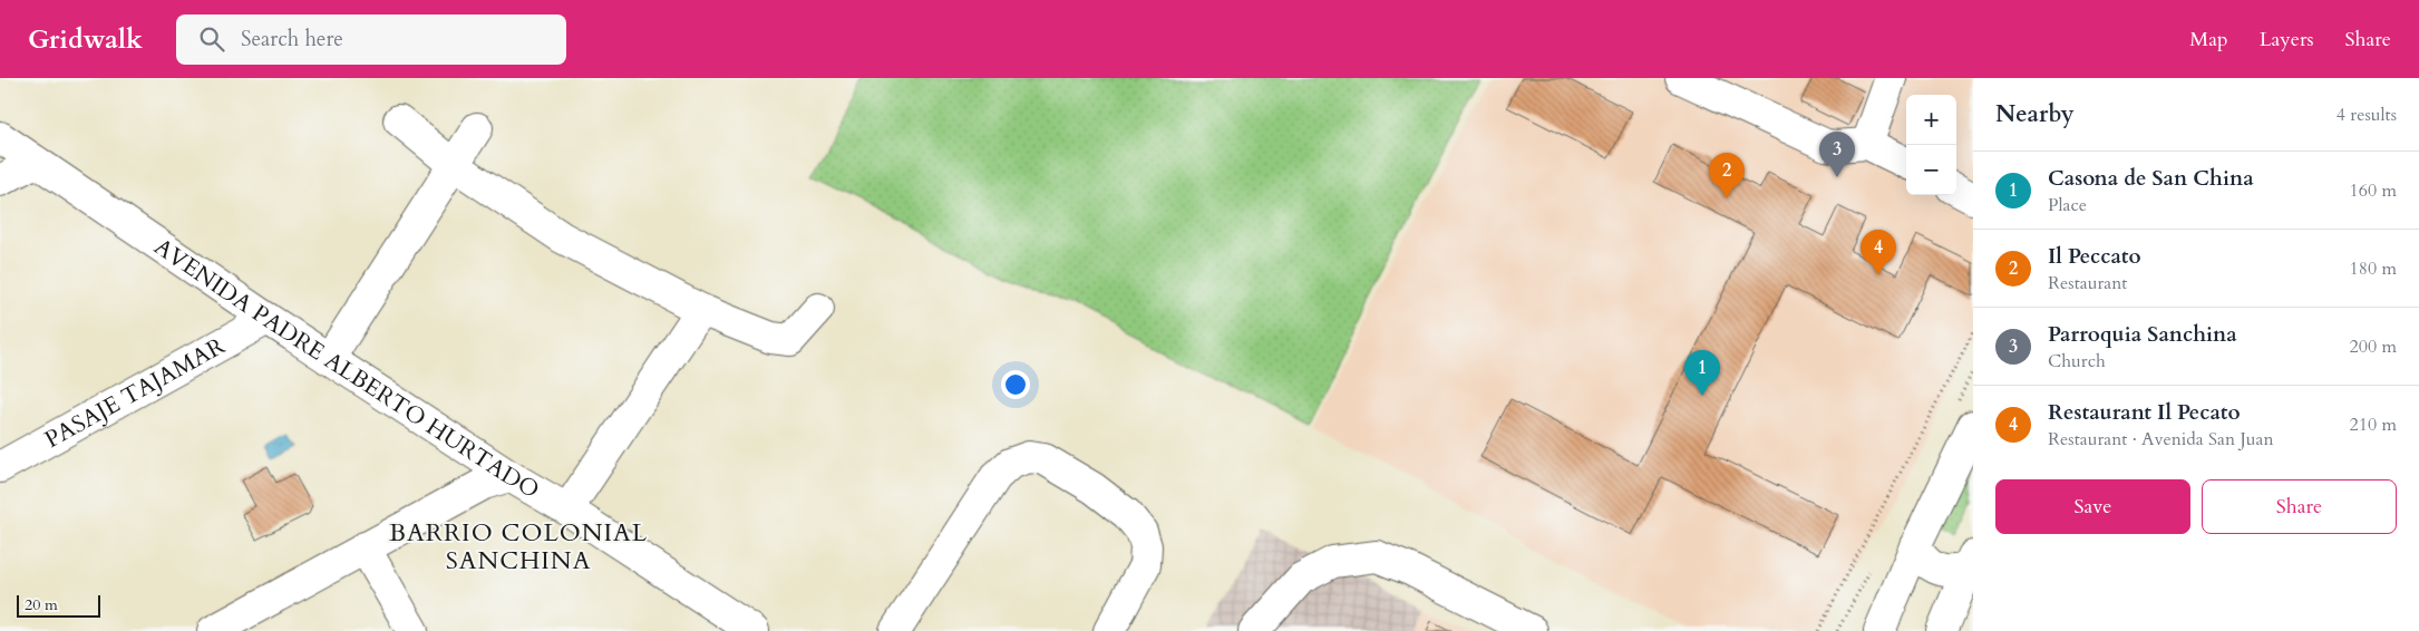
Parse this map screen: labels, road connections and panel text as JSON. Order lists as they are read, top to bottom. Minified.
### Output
{"streets":{"street":["AVENIDA PADRE ALBERTO HURTADO","PASAJE TAJAMAR"]},"crossings":[["AVENIDA PADRE ALBERTO HURTADO","PASAJE TAJAMAR"]],"districts":["BARRIO COLONIAL SANCHINA"],"scale_bar":"20 m","page":{"header":"Gridwalk","search":"Search here","nav":["Map","Layers","Share"],"heading":["Nearby","4 results"],"map_buttons":["+","−"],"pins":["3","2","4","1"],"list":[{"mark":"1","name":"Casona de San China","note":"Place","value":"160 m"},{"mark":"2","name":"Il Peccato","note":"Restaurant","value":"180 m"},{"mark":"3","name":"Parroquia Sanchina","note":"Church","value":"200 m"},{"mark":"4","name":"Restaurant Il Pecato","note":"Restaurant · Avenida San Juan","value":"210 m"}],"buttons":["Save","Share"],"scale":"20 m"}}
